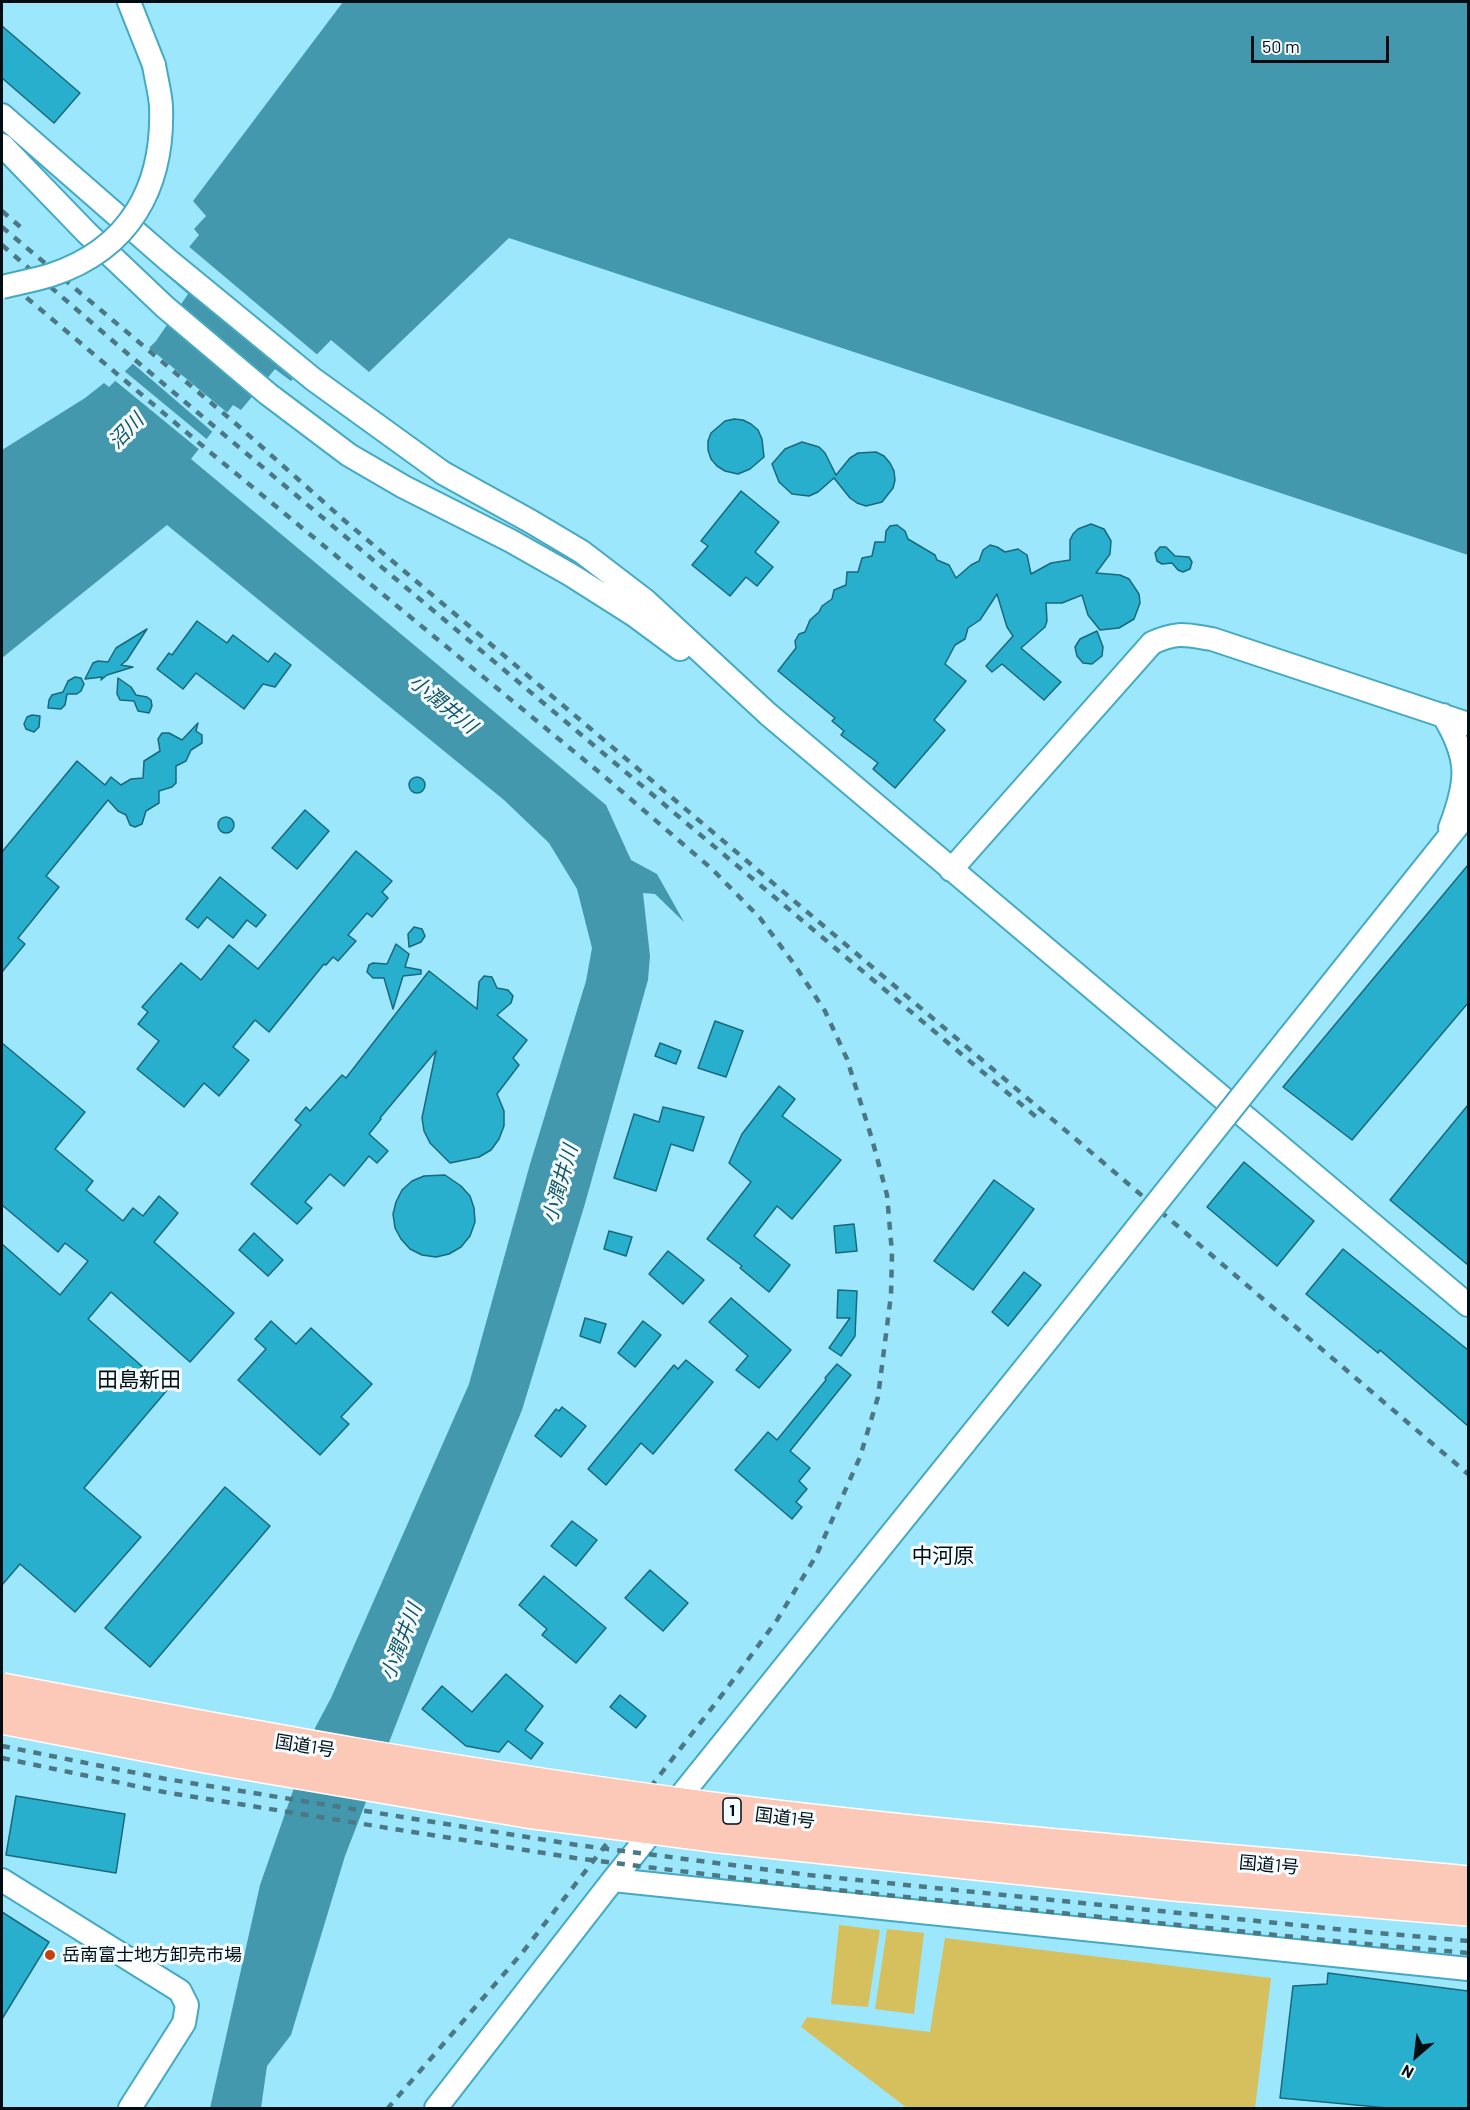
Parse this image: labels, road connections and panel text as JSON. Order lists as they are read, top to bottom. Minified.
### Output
{"streets":{"highway":["国道1号","1"]},"districts":["田島新田","中河原"],"water":["沼川","小潤井川"],"places":["岳南富士地方卸売市場"],"scale_bar":"50 m","north":"bottom left"}
